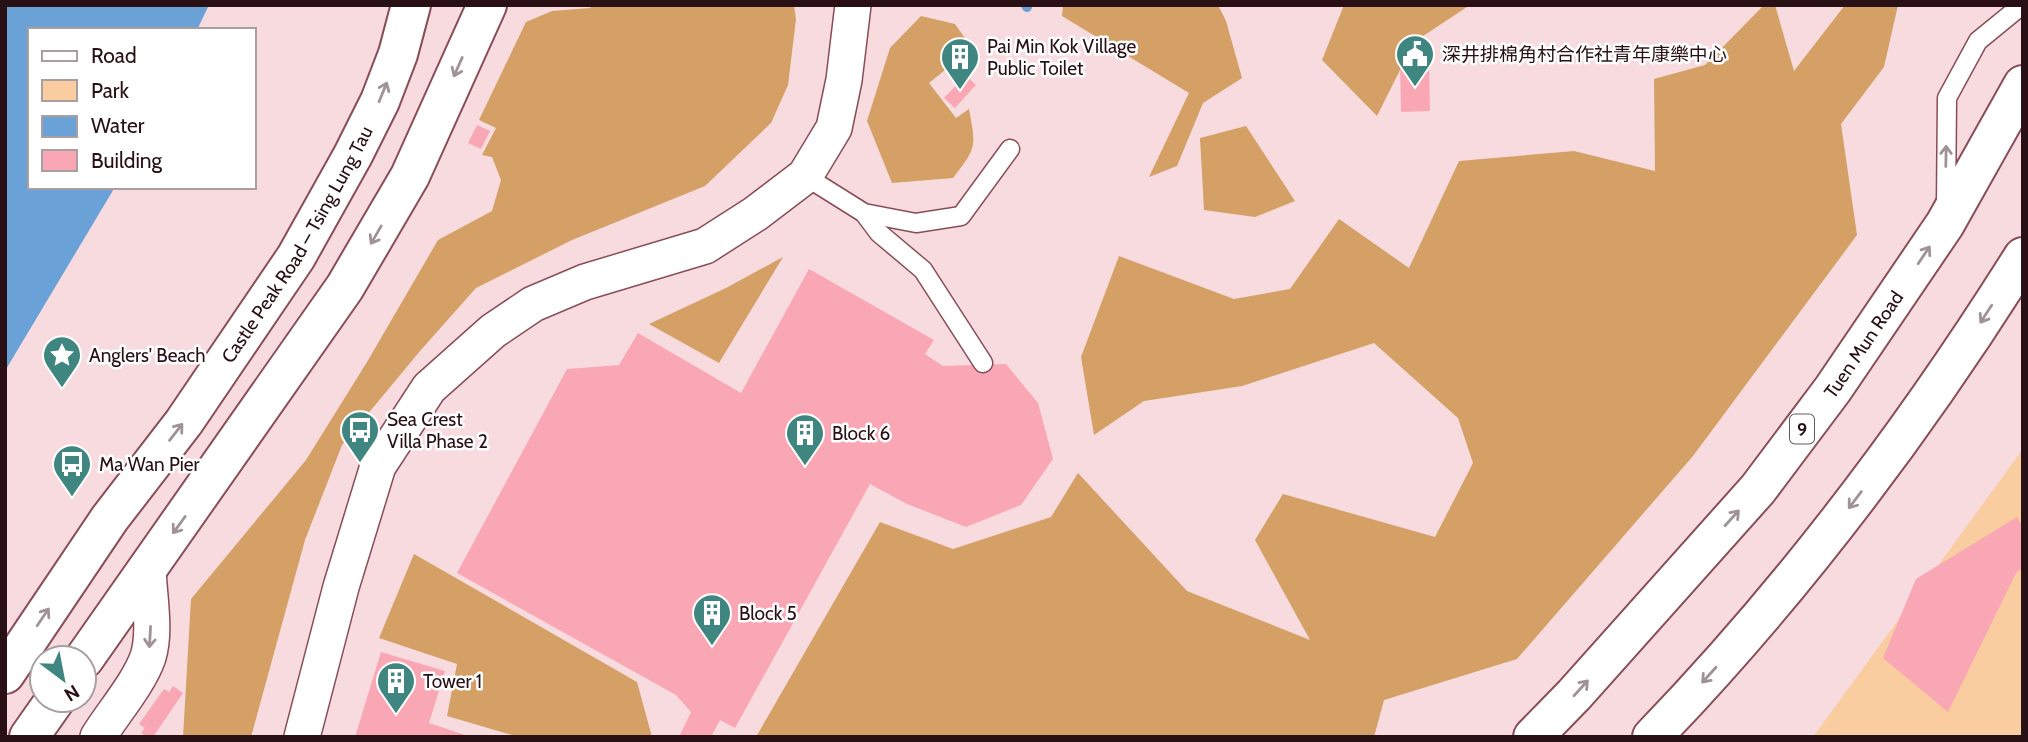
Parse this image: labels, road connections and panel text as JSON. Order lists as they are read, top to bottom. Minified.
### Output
{"streets":{"main road":["Castle Peak Road – Tsing Lung Tau","Tuen Mun Road","9"]},"places":{"public building":["深井排棉角村合作社青年康樂中心"],"building":["Pai Min Kok Village Public Toilet","Block 6","Block 5","Tower 1"],"place":["Anglers' Beach"],"bus stop":["Sea Crest Villa Phase 2","Ma Wan Pier"]},"legend":["Road","Park","Water","Building"],"north":"bottom right"}
